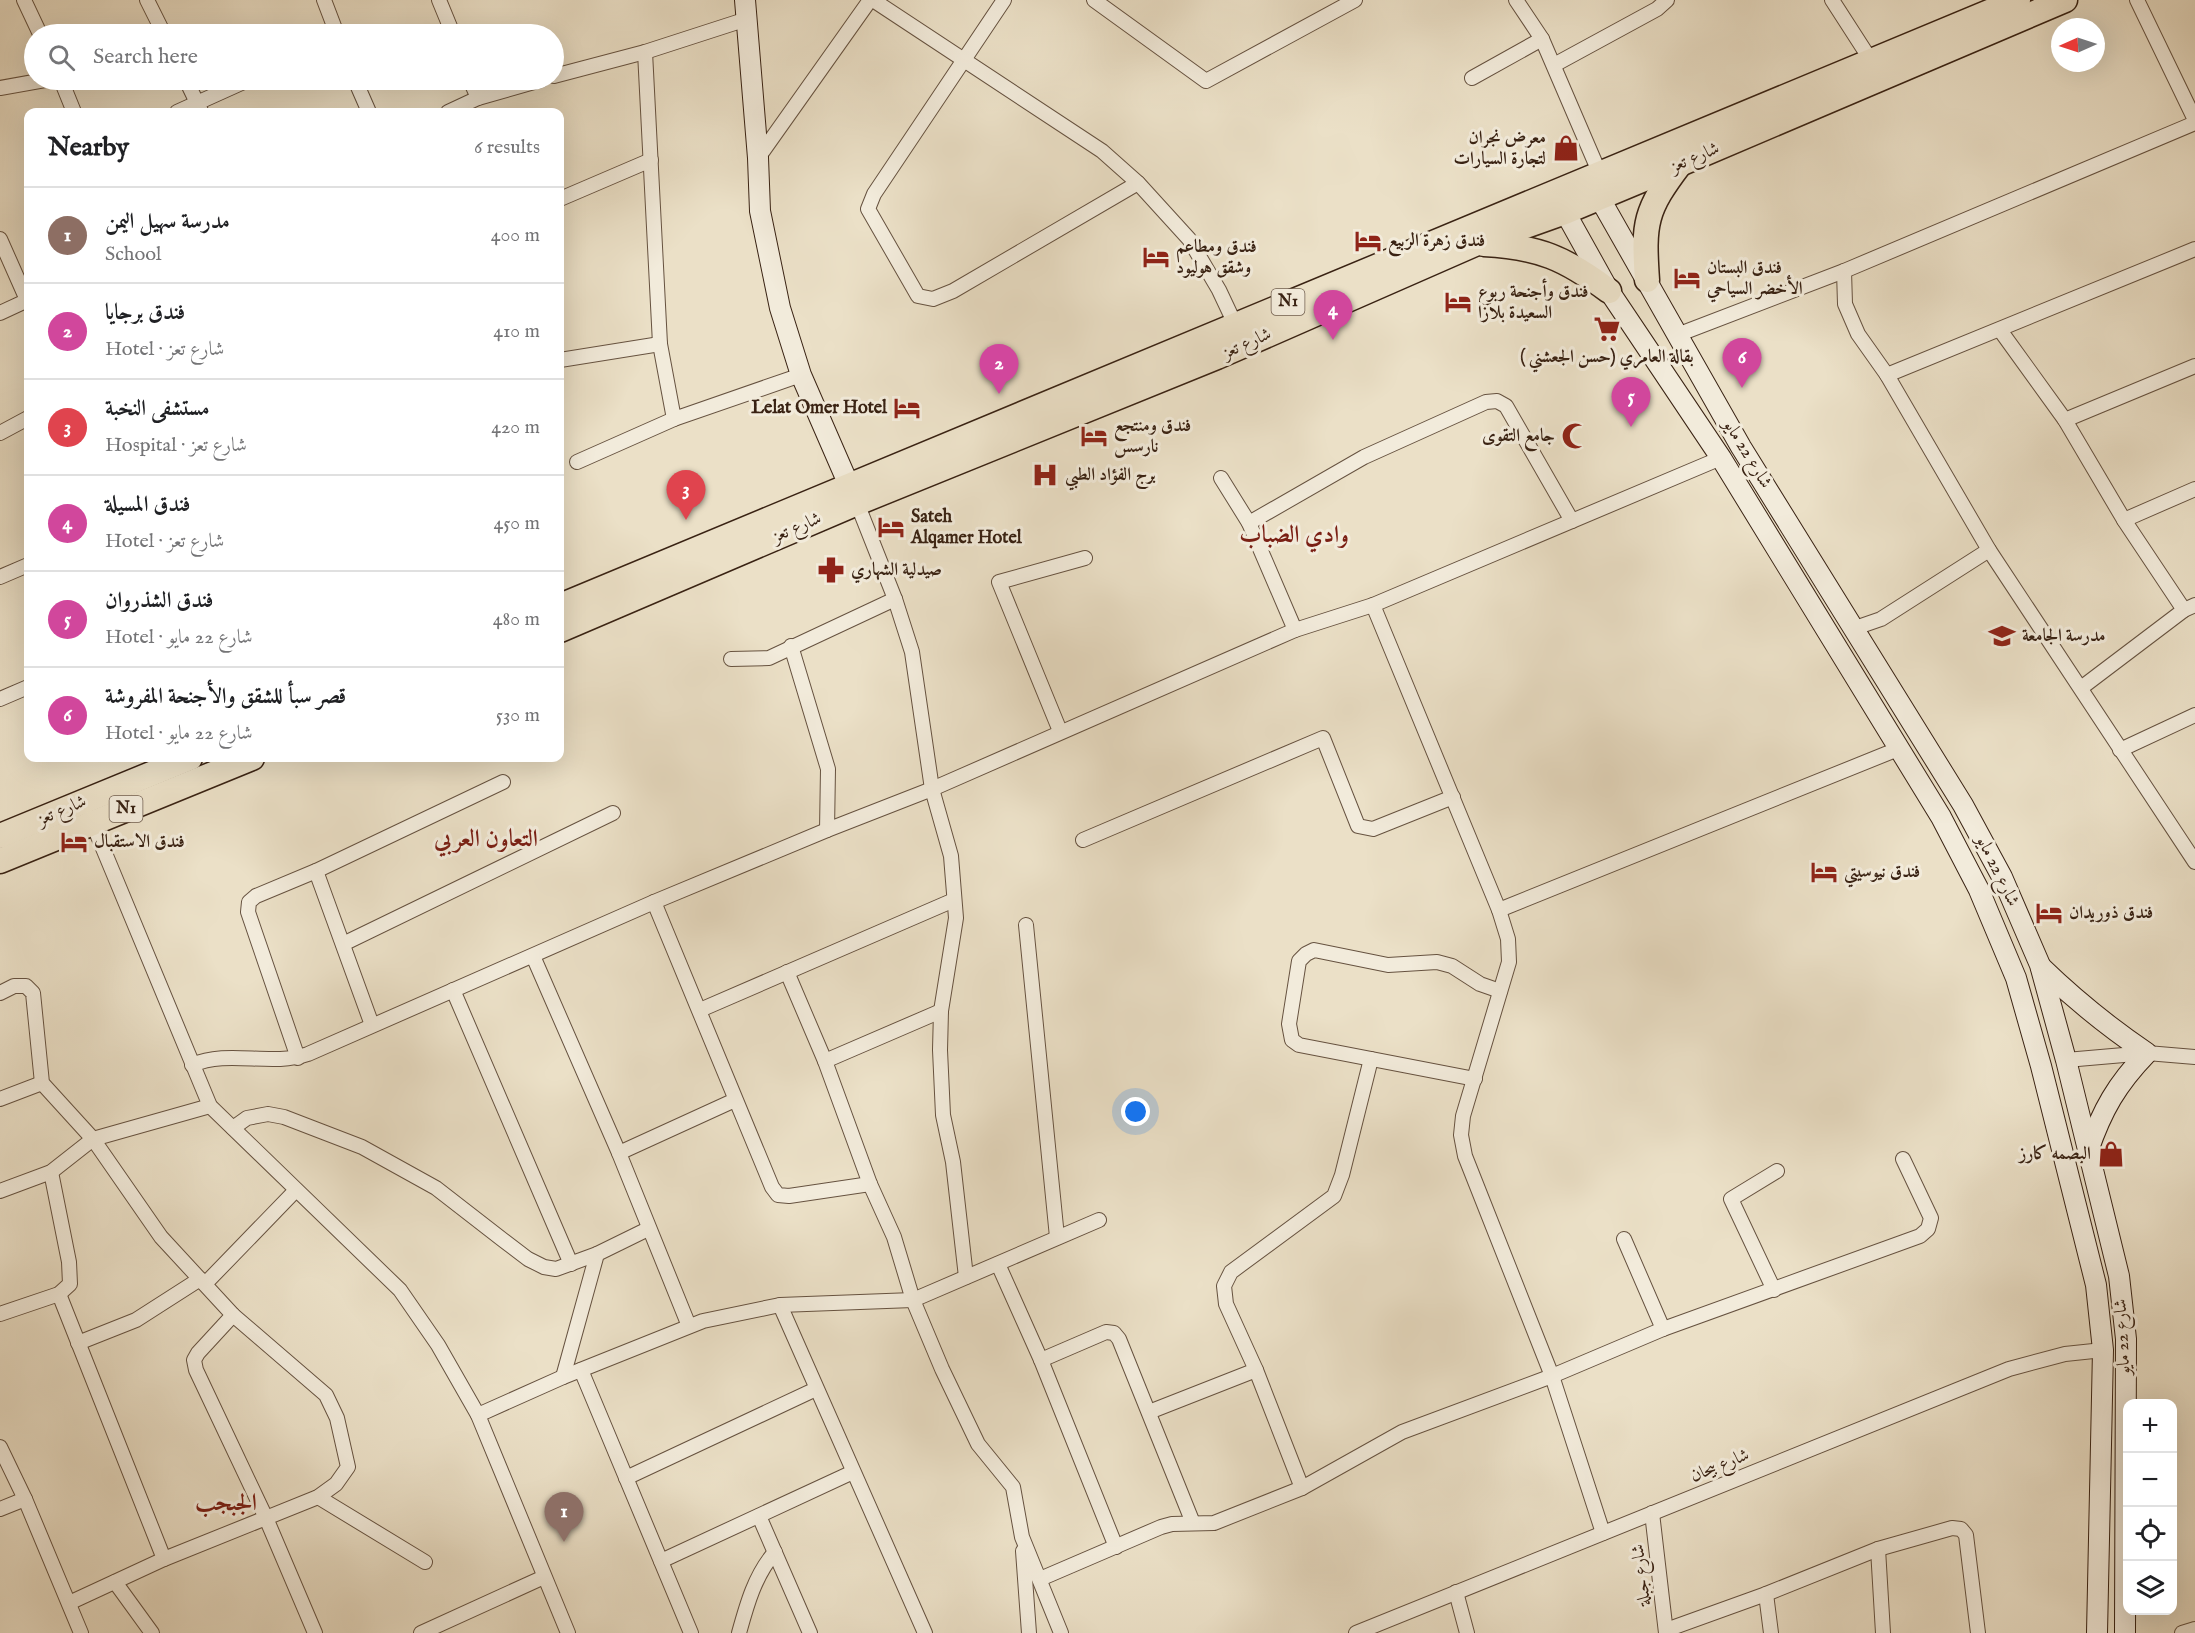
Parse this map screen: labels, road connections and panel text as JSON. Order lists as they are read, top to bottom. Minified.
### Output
{"streets":{"highway":["شارع تعز","N1"],"main road":["شارع 22 مايو"],"street":["شارع بيحان","شارع جبلة"]},"crossings":[["شارع تعز","شارع 22 مايو"],["شارع 22 مايو","شارع بيحان"],["شارع بيحان","شارع جبلة"]],"districts":["وادي الضباب","التعاون العربي","الجبجب"],"places":{"shop":["معرض نجران لتجارة السيارات","البصمه كارز"],"hotel":["فندق زهرة الربيع","فندق ومطاعم وشقق هوليود","فندق البستان الأخضر السياحي","فندق وأجنحة ربوع السعيدة بلازا","Lelat Omer Hotel","فندق ومنتجع نارسس","Sateh Alqamer Hotel","فندق الاستقبال","فندق نيوسيتي","فندق ذوريدان"],"supermarket":["بقالة العامري (حسن الجعشني )"],"mosque":["جامع التقوى"],"hospital":["برج الفؤاد الطبي"],"pharmacy":["صيدلية الشهاري"],"school or university":["مدرسة الجامعة"]},"north":"left","page":{"search":"Search here","heading":["Nearby","6 results"],"list":[{"mark":"1","name":"مدرسة سهيل اليمن","note":"School","value":"400 m"},{"mark":"2","name":"فندق برجايا","note":"Hotel · شارع تعز","value":"410 m"},{"mark":"3","name":"مستشفى النخبة","note":"Hospital · شارع تعز","value":"420 m"},{"mark":"4","name":"فندق المسيلة","note":"Hotel · شارع تعز","value":"450 m"},{"mark":"5","name":"فندق الشذروان","note":"Hotel · شارع 22 مايو","value":"480 m"},{"mark":"6","name":"قصر سبأ للشقق والأجنحة المفروشة","note":"Hotel · شارع 22 مايو","value":"530 m"}],"pins":["4","6","2","5","3","1"],"map_buttons":["+","−"]}}
